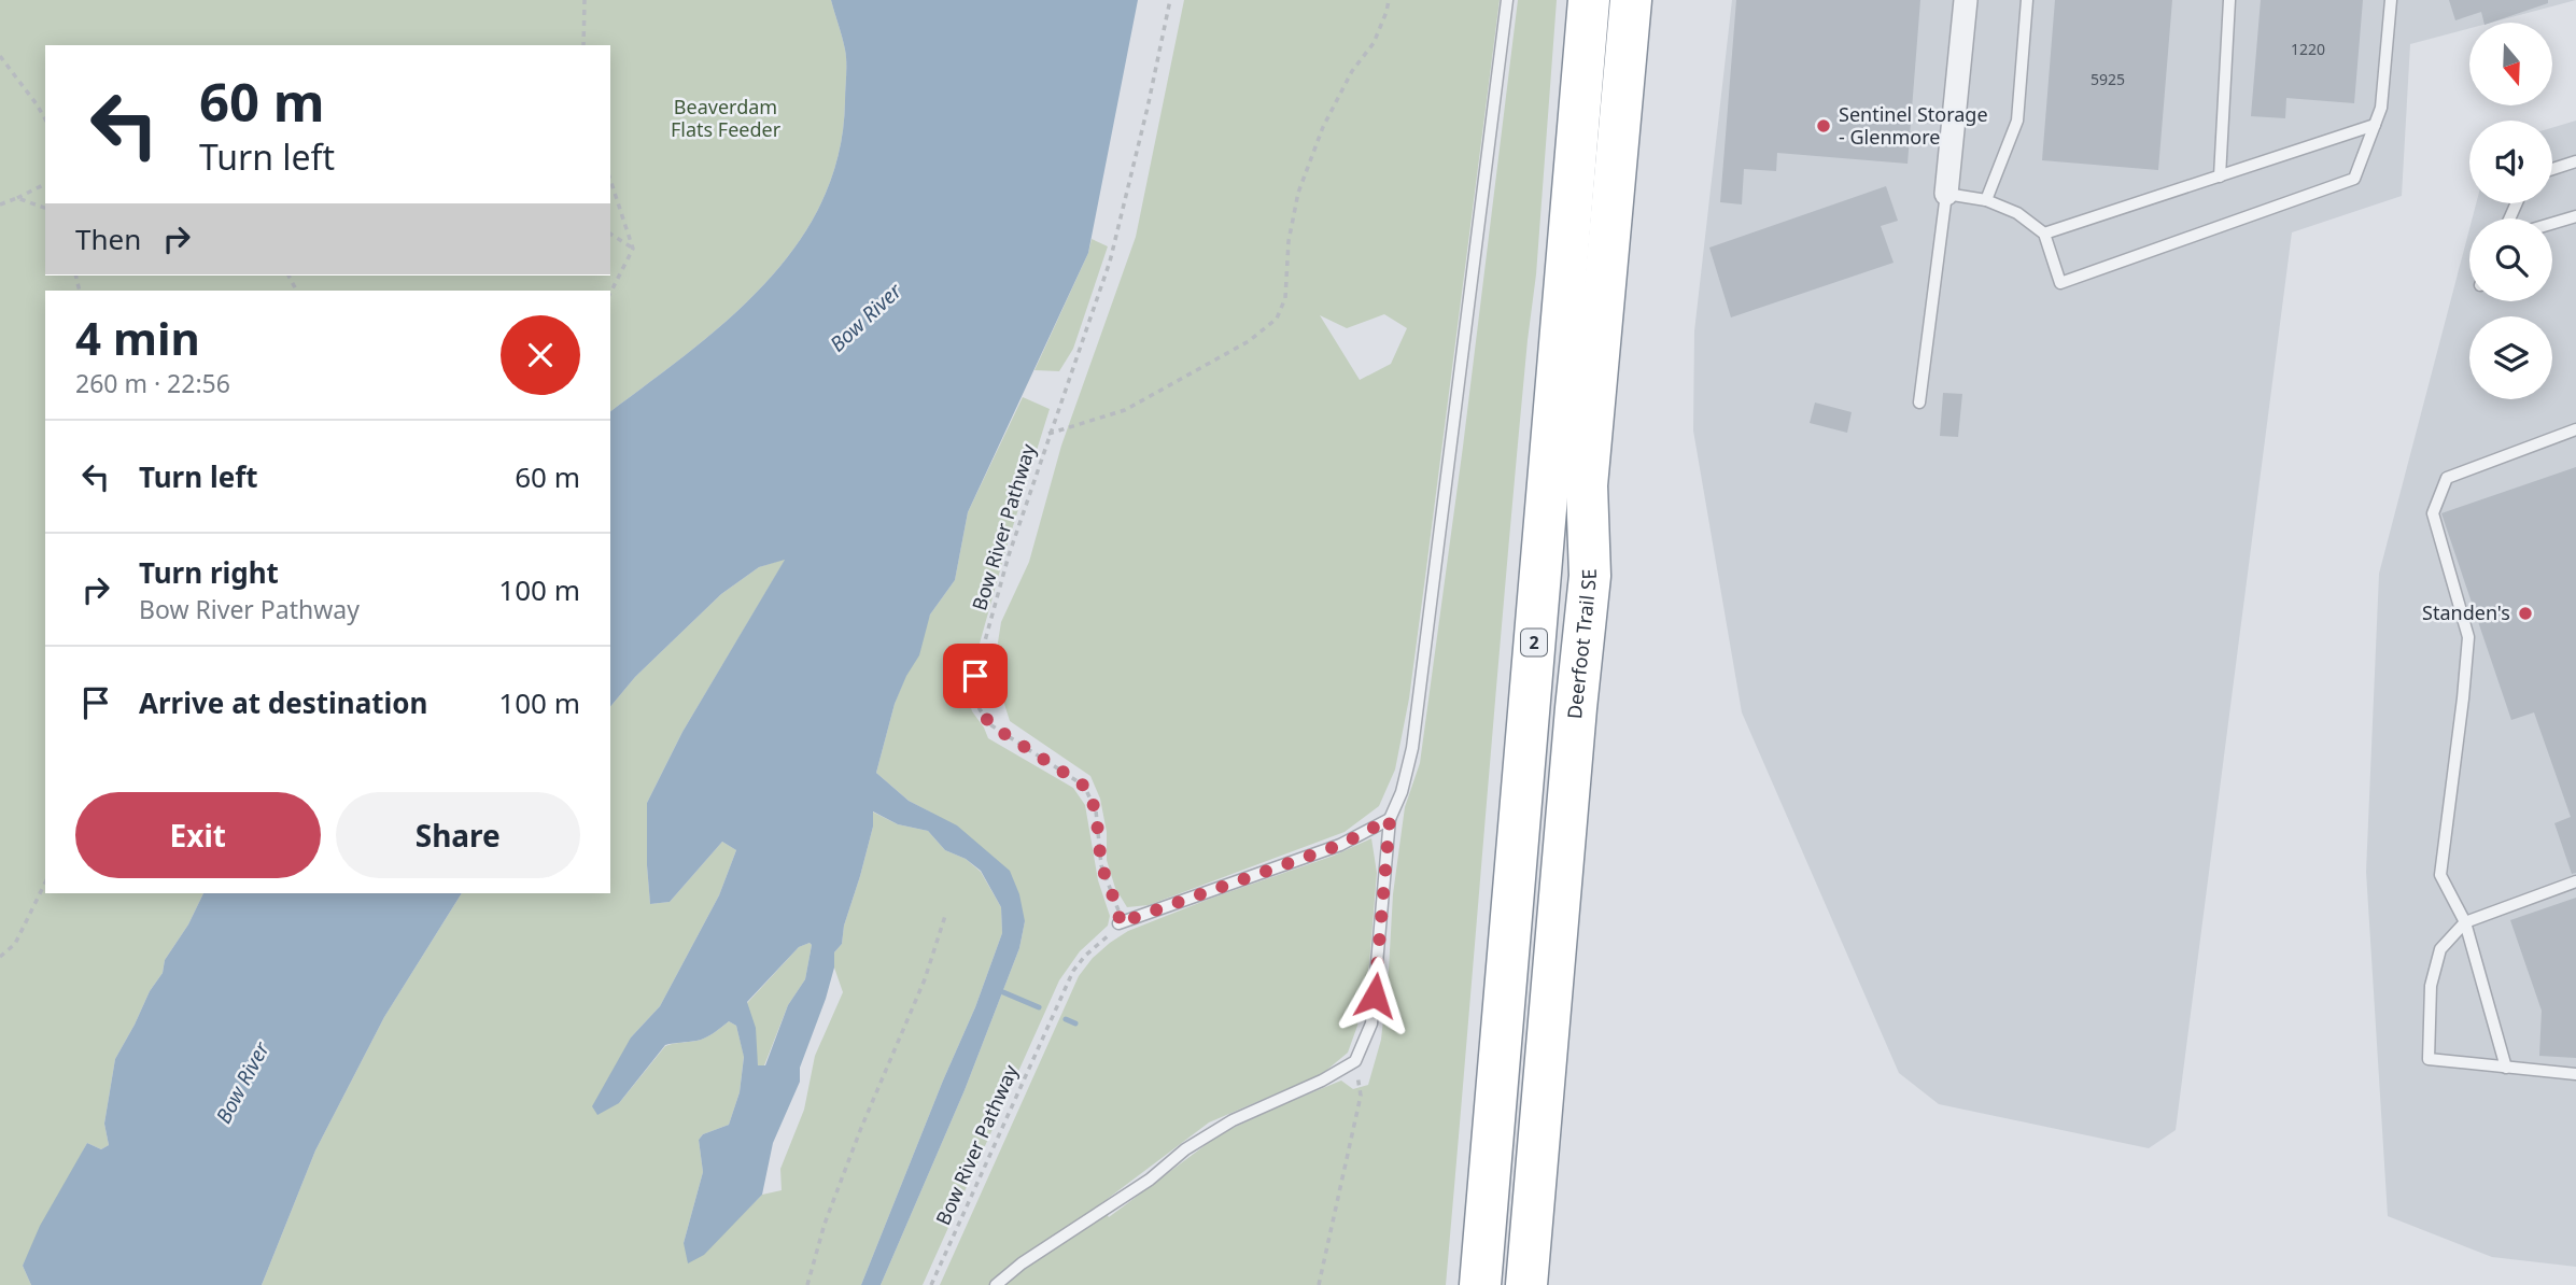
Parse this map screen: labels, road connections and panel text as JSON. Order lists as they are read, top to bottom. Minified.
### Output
{"streets":{"highway":["2","Deerfoot Trail SE"],"path":["Bow River Pathway"]},"water":["Bow River"],"parks":["Beaverdam Flats Feeder"],"places":["Sentinel Storage - Glenmore","Standen's"],"house_numbers":["1220","5925"],"north":"bottom","page":{"turn":["60 m","Turn left"],"then":"Then","heading":["4 min","260 m · 22:56"],"list":[{"name":"Turn left","value":"60 m"},{"name":"Turn right","note":"Bow River Pathway","value":"100 m"},{"name":"Arrive at destination","value":"100 m"}],"buttons":["Exit","Share"]}}
